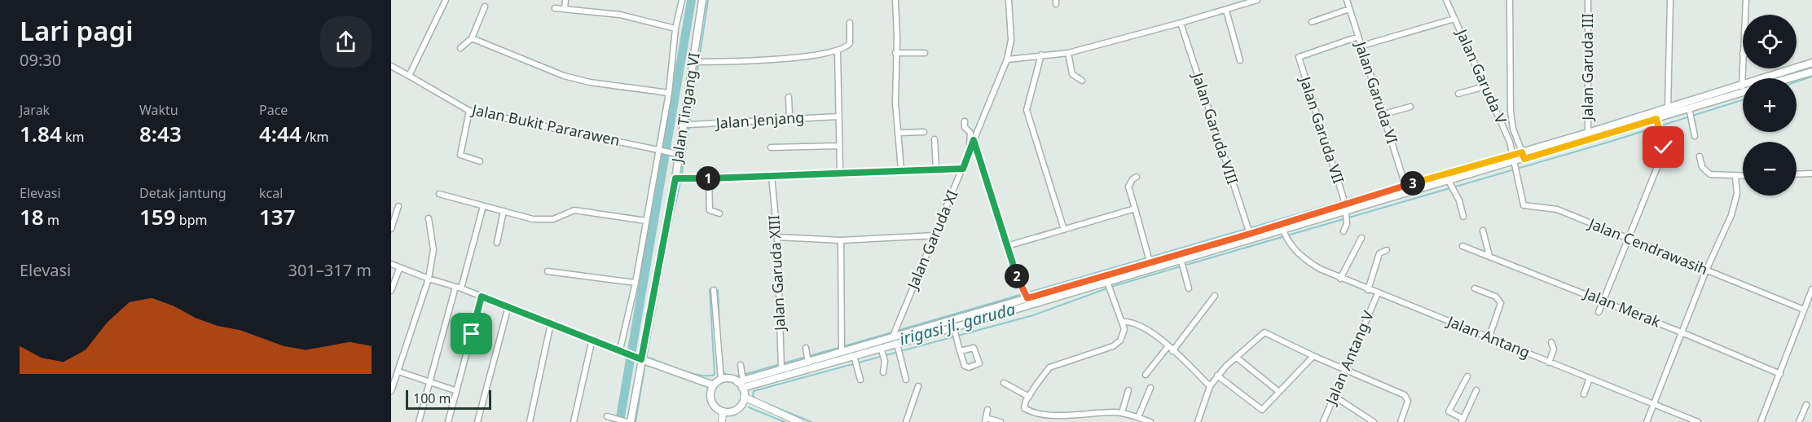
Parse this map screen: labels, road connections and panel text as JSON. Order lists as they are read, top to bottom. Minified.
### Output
{"streets":{"main road":["Jalan Tingang VI"],"street":["Jalan Garuda III","Jalan Garuda V","Jalan Garuda VI","Jalan Jenjang","Jalan Bukit Pararawen","Jalan Garuda VIII","Jalan Garuda VII","Jalan Garuda XI","Jalan Cendrawasih","Jalan Garuda XIII","Jalan Merak","Jalan Antang","Jalan Antang V"]},"crossings":[["Jalan Garuda V","Jalan Cendrawasih"],["Jalan Garuda VI","Jalan Garuda VII"],["Jalan Tingang VI","Jalan Jenjang"],["Jalan Tingang VI","Jalan Bukit Pararawen"],["Jalan Antang","Jalan Antang V"]],"water":["irigasi jl. garuda"],"scale_bar":"100 m","page":{"heading":["Lari pagi","09:30"],"map_buttons":["+","−"],"stats":[["Jarak","1.84 km"],["Waktu","8:43"],["Pace","4:44 /km"],["Elevasi","18 m"],["Detak jantung","159 bpm"],["kcal","137"]],"pins":["1","3","2"],"chart":["Elevasi","301–317 m"],"scale":"100 m"}}
